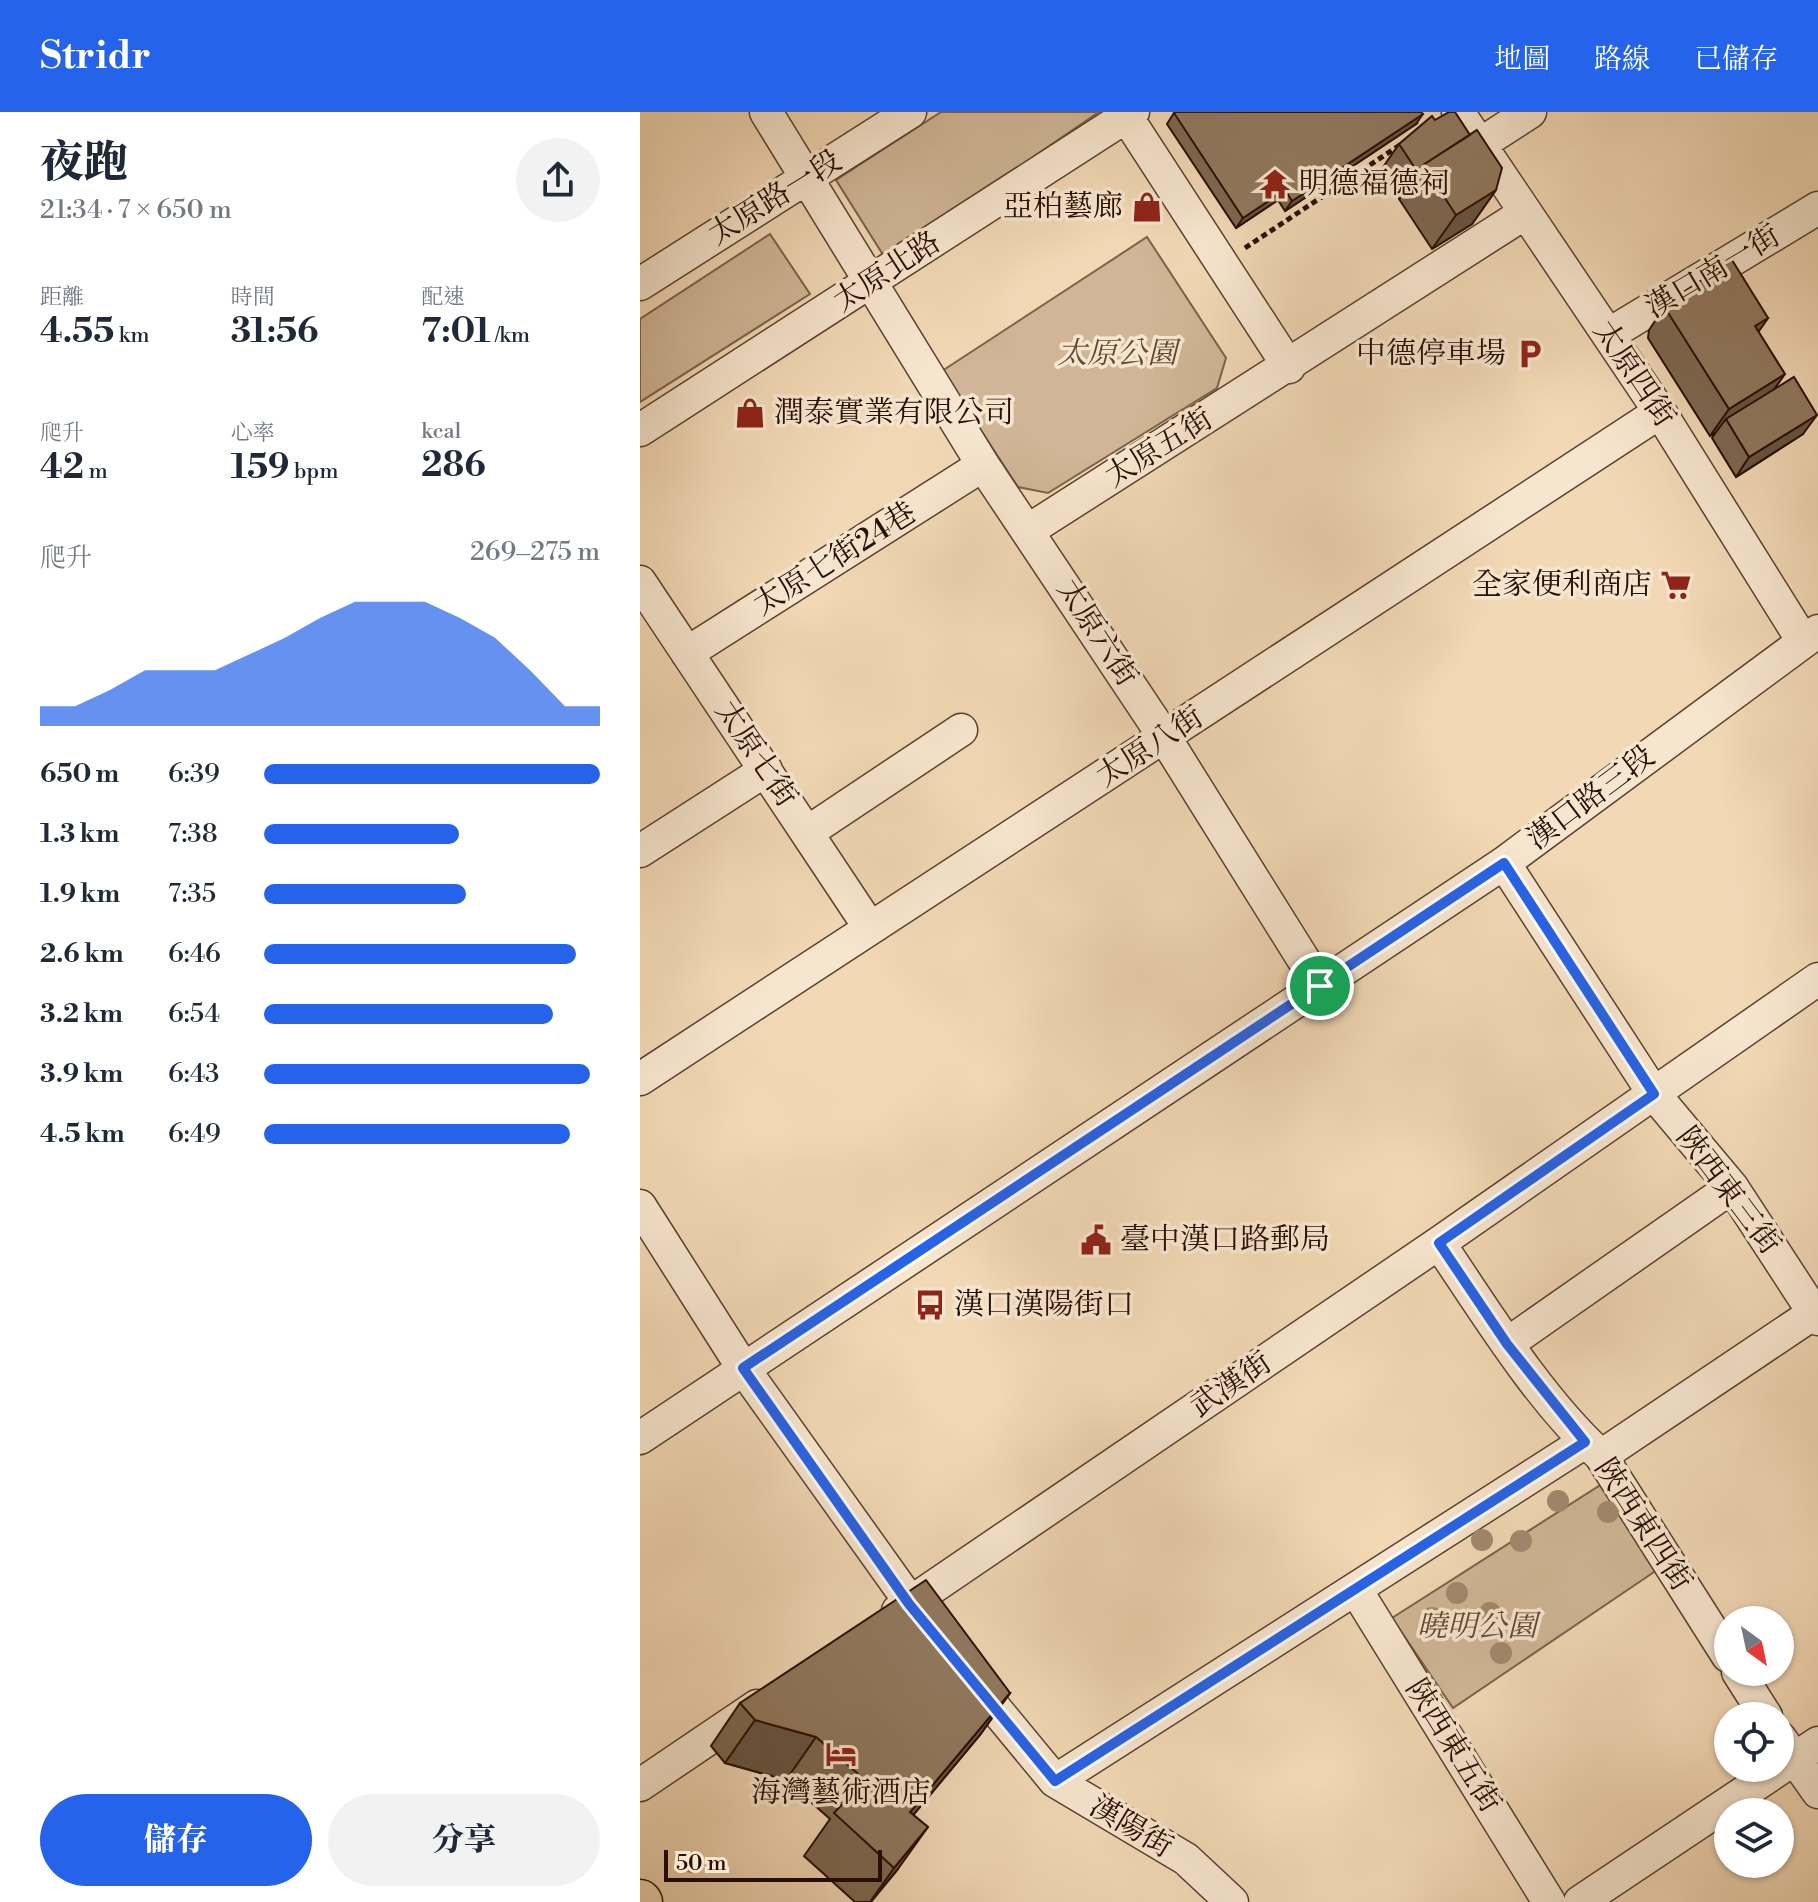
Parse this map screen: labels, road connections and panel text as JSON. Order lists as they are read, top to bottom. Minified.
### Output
{"streets":{"street":["太原路一段","太原北路","漢口南一街","太原四街","太原五街","太原七街24巷","太原六街","太原八街","太原七街","漢口路三段","陜西東三街","武漢街","陜西東四街","陝西東五街","漢陽街"]},"crossings":[["太原路一段","太原六街"],["太原北路","太原六街"],["漢口南一街","太原四街"],["太原四街","太原五街"],["太原四街","太原八街"],["太原四街","漢口路三段"],["太原五街","太原六街"],["太原七街24巷","太原六街"],["太原七街24巷","太原七街"],["太原六街","太原八街"],["太原六街","漢口路三段"],["太原八街","太原七街"],["漢口路三段","陜西東三街"],["漢口路三段","漢陽街"],["陜西東三街","武漢街"],["武漢街","陜西東四街"],["武漢街","漢陽街"]],"parks":["太原公園","曉明公園"],"places":{"temple":["明德福德祠"],"shop":["亞柏藝廊","潤泰實業有限公司"],"parking":["中德停車場"],"supermarket":["全家便利商店"],"public building":["臺中漢口路郵局"],"bus stop":["漢口漢陽街口"],"hotel":["海灣藝術酒店"]},"scale_bar":"50 m","north":"bottom right","page":{"header":"Stridr","nav":["地圖","路線","已儲存"],"heading":["夜跑","21:34 · 7 × 650 m"],"stats":[["距離","4.55 km"],["時間","31:56"],["配速","7:01 /km"],["爬升","42 m"],["心率","159 bpm"],["kcal","286"]],"chart":["爬升","269–275 m"],"list":[{"name":"650 m","note":"6:39"},{"name":"1.3 km","note":"7:38"},{"name":"1.9 km","note":"7:35"},{"name":"2.6 km","note":"6:46"},{"name":"3.2 km","note":"6:54"},{"name":"3.9 km","note":"6:43"},{"name":"4.5 km","note":"6:49"}],"buttons":["儲存","分享"],"scale":"50 m"}}
